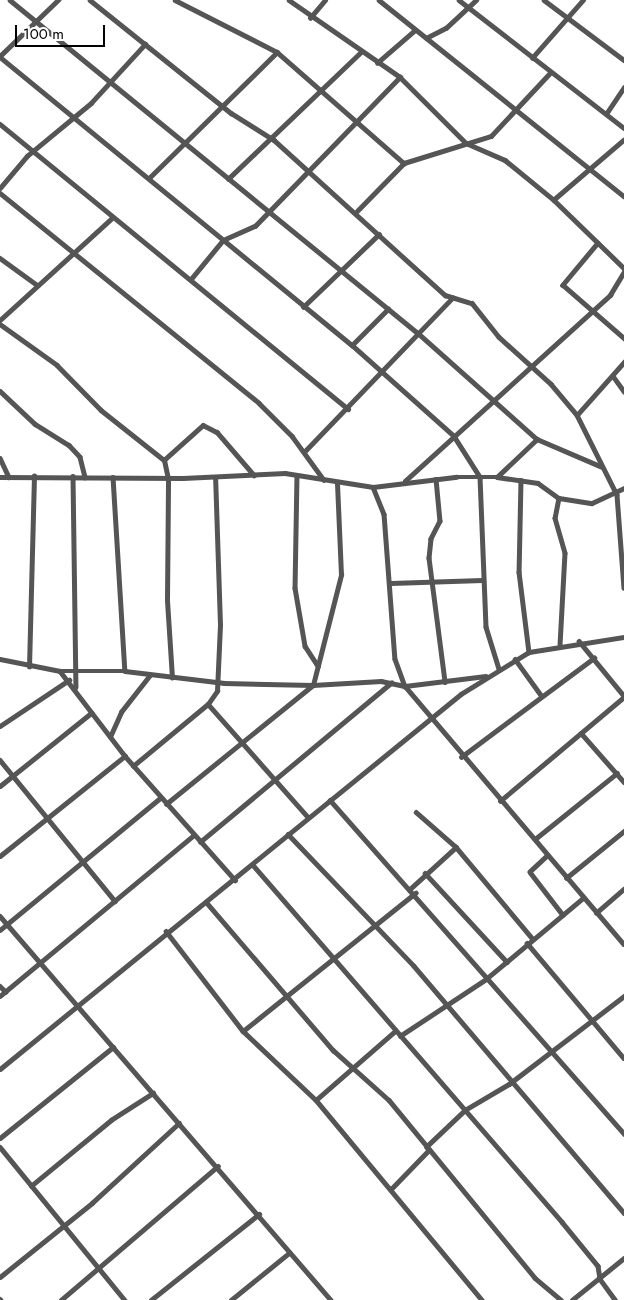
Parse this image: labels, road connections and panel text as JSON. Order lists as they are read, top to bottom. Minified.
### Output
{"scale_bar":"100 m"}
